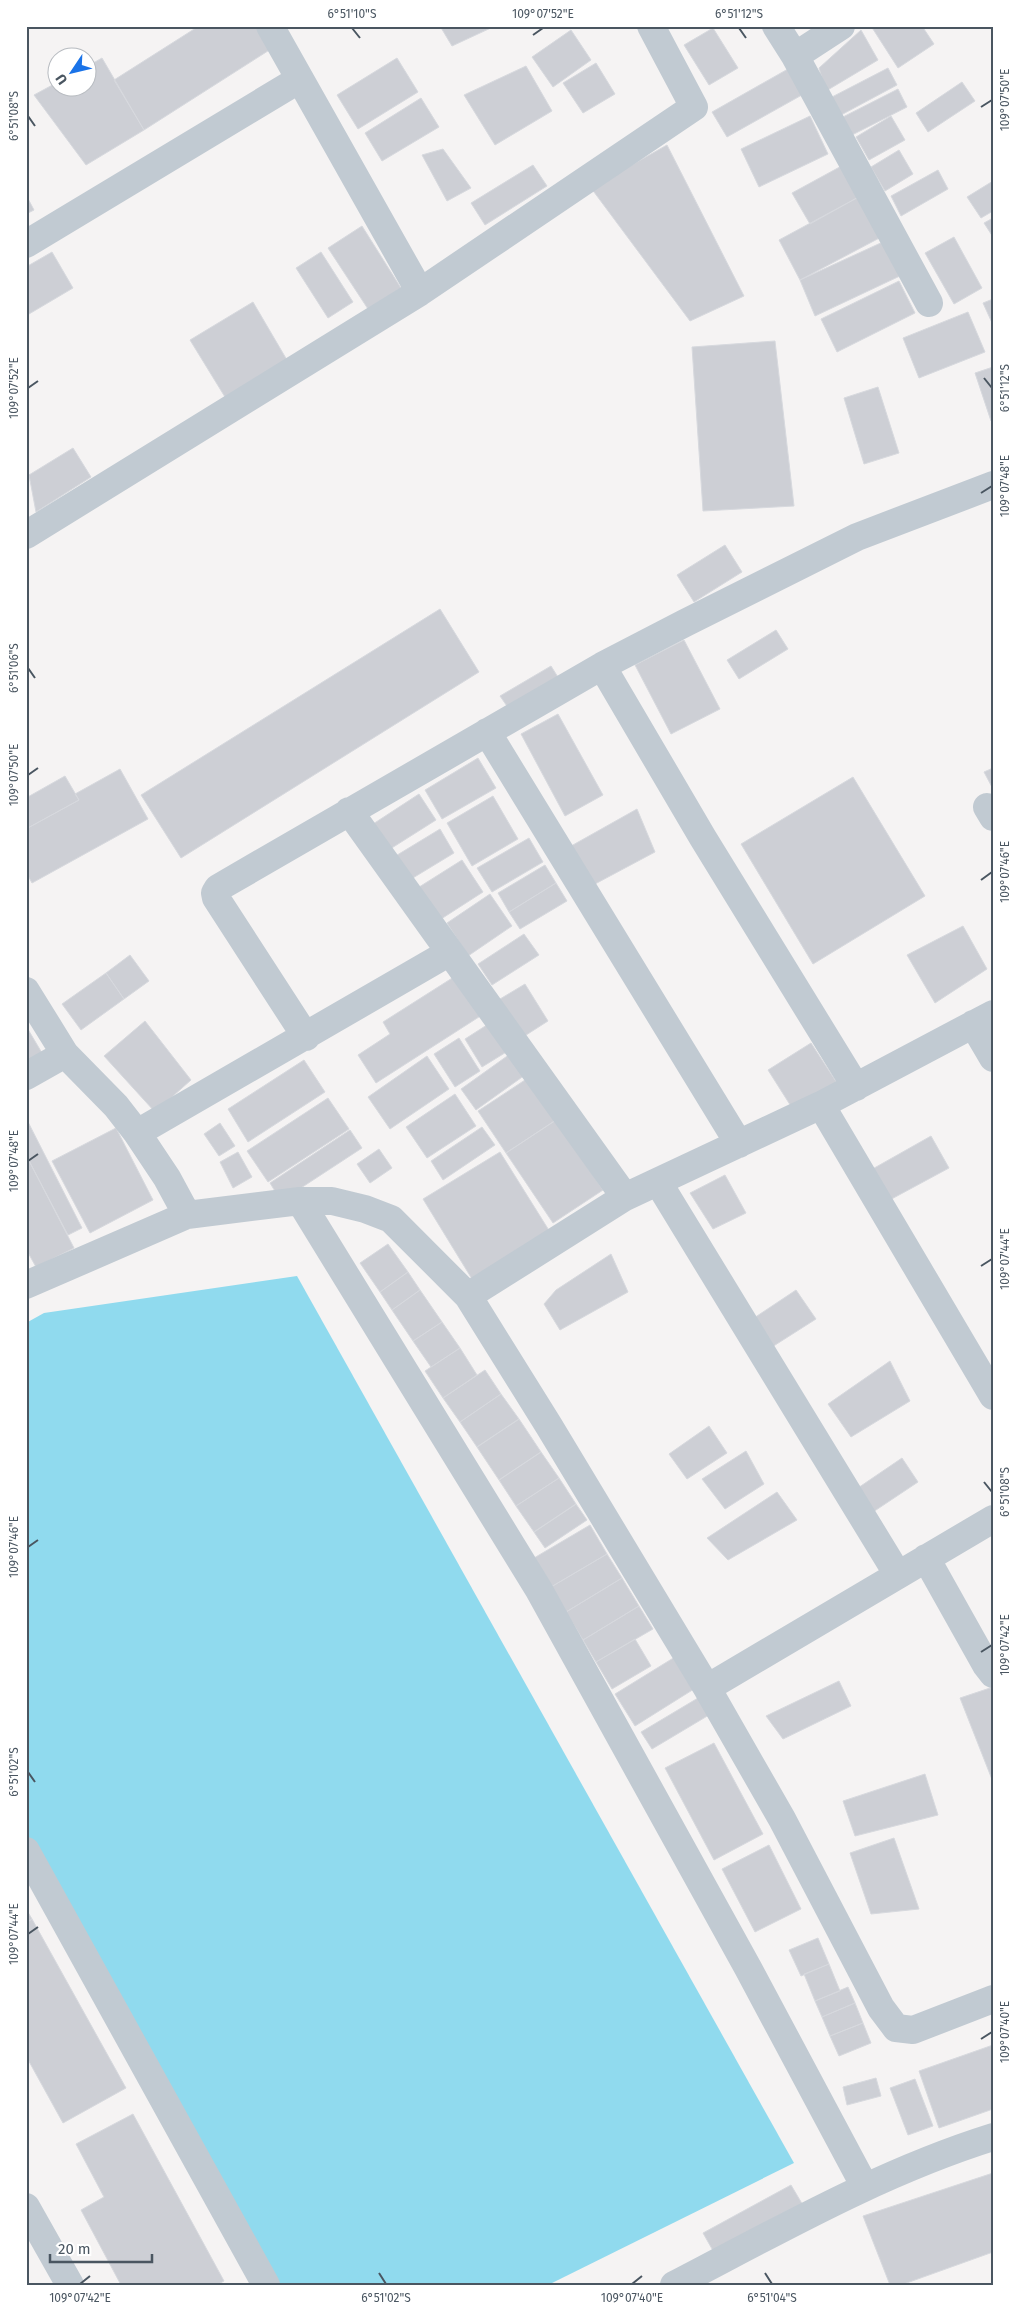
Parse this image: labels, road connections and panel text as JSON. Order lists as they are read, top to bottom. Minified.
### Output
{"scale_bar":"20 m","north":"bottom left","coordinates":["6°51'10\"S","109°07'52\"E","6°51'12\"S","109°07'50\"E","6°51'08\"S","109°07'48\"E","6°51'06\"S","109°07'46\"E","109°07'44\"E","109°07'42\"E","6°51'02\"S","109°07'40\"E","6°51'04\"S"]}
